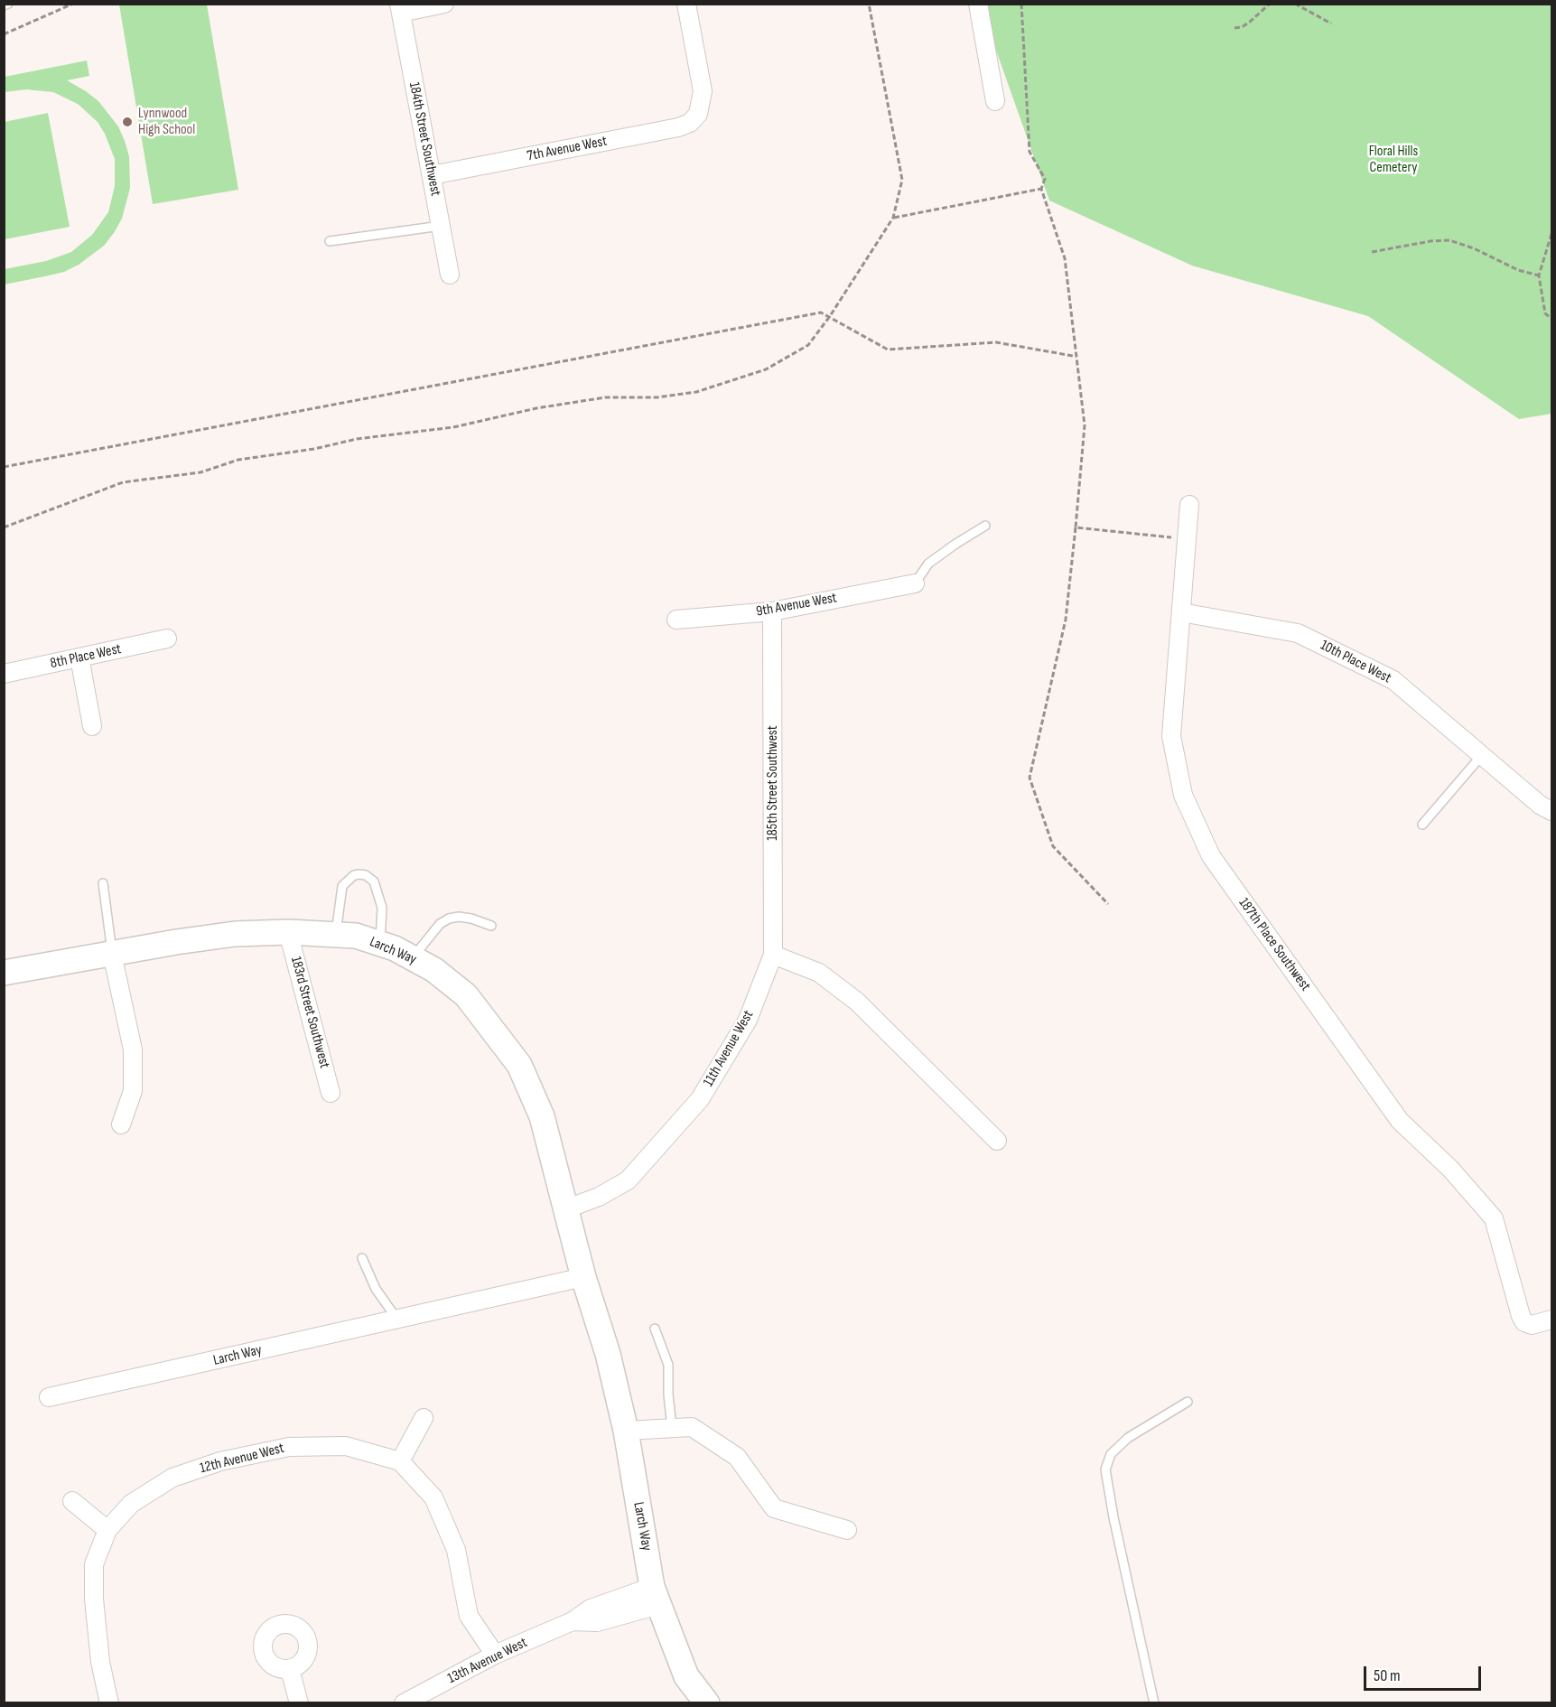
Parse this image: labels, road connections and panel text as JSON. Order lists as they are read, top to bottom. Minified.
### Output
{"streets":{"main road":["Larch Way"],"street":["184th Street Southwest","7th Avenue West","9th Avenue West","8th Place West","10th Place West","185th Street Southwest","187th Place Southwest","183rd Street Southwest","11th Avenue West","12th Avenue West","13th Avenue West"]},"crossings":[["184th Street Southwest","7th Avenue West"],["9th Avenue West","185th Street Southwest"],["10th Place West","187th Place Southwest"],["185th Street Southwest","11th Avenue West"],["Larch Way","183rd Street Southwest"],["Larch Way","11th Avenue West"],["Larch Way","13th Avenue West"]],"parks":["Floral Hills Cemetery"],"places":["Lynnwood High School"],"scale_bar":"50 m"}
